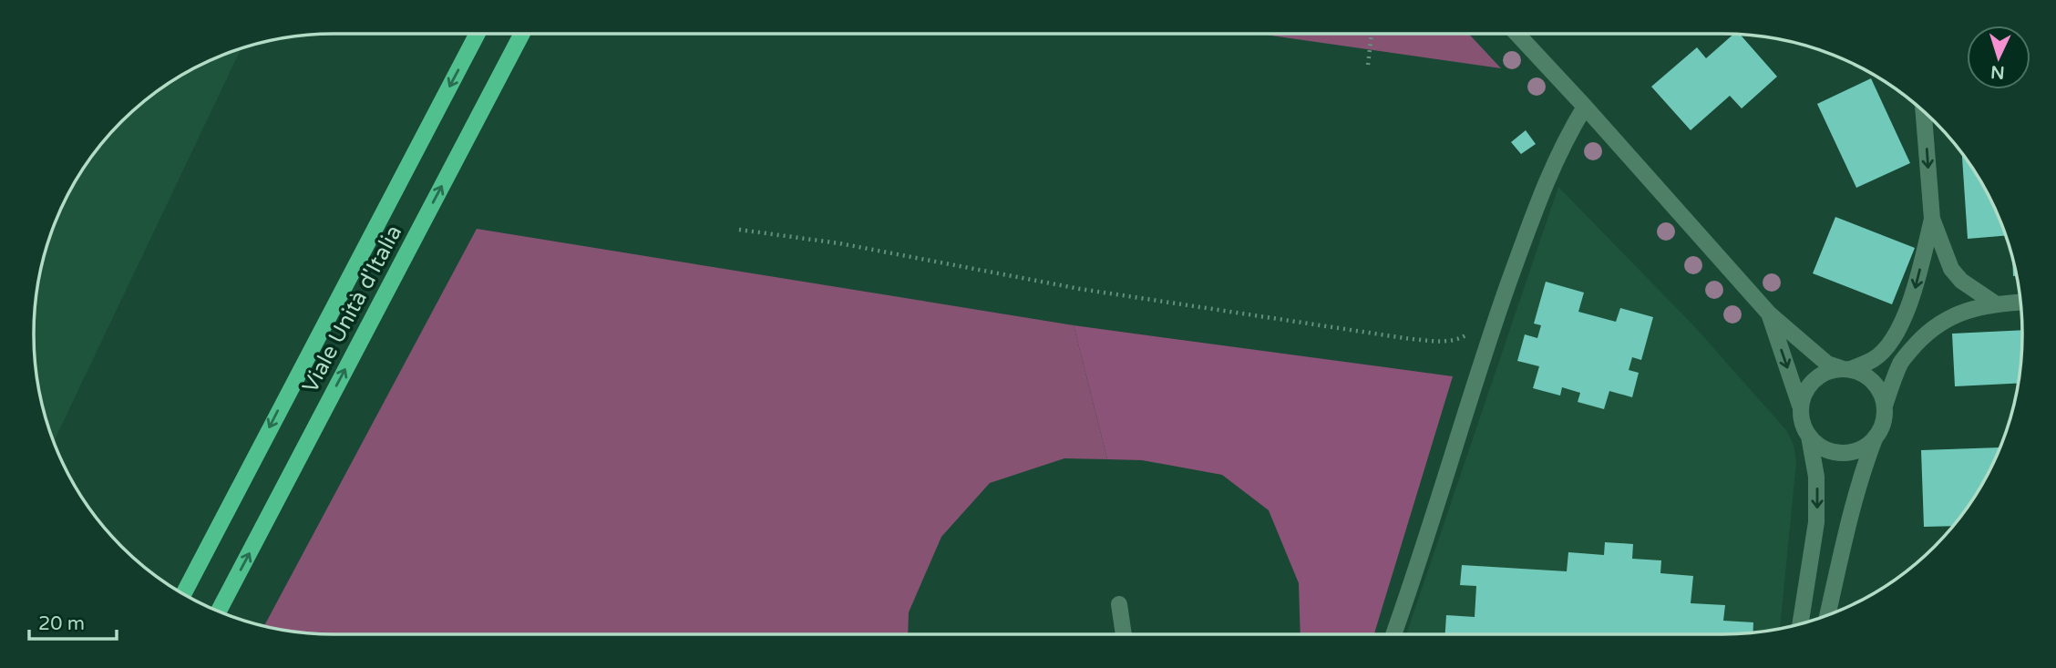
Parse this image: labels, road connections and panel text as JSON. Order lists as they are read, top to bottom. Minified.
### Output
{"streets":{"main road":["Viale Unità d'Italia"]},"scale_bar":"20 m","north":"bottom"}
